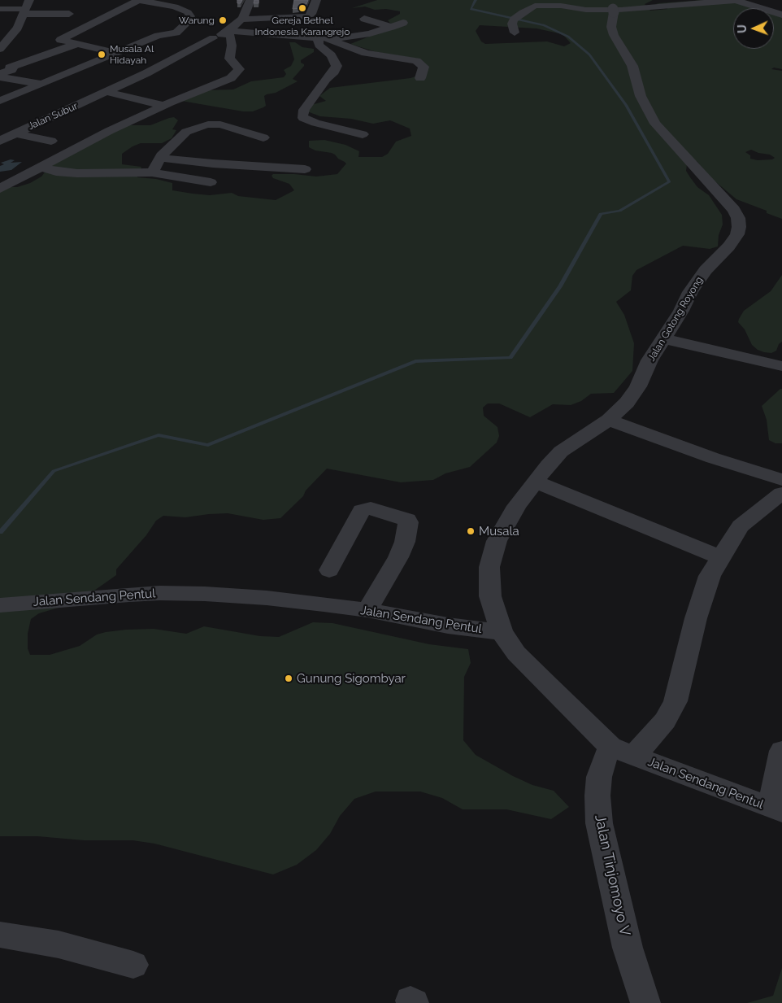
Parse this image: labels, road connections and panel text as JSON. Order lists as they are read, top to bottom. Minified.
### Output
{"streets":{"street":["Jalan Subur","Jalan Gotong Royong","Jalan Sendang Pentul","Jalan Tinjomoyo V"]},"crossings":[["Jalan Gotong Royong","Jalan Sendang Pentul"],["Jalan Sendang Pentul","Jalan Tinjomoyo V"]],"places":["Gereja Bethel Indonesia Karangrejo","Warung","Musala Al Hidayah","Musala","Gunung Sigombyar"],"north":"left"}
